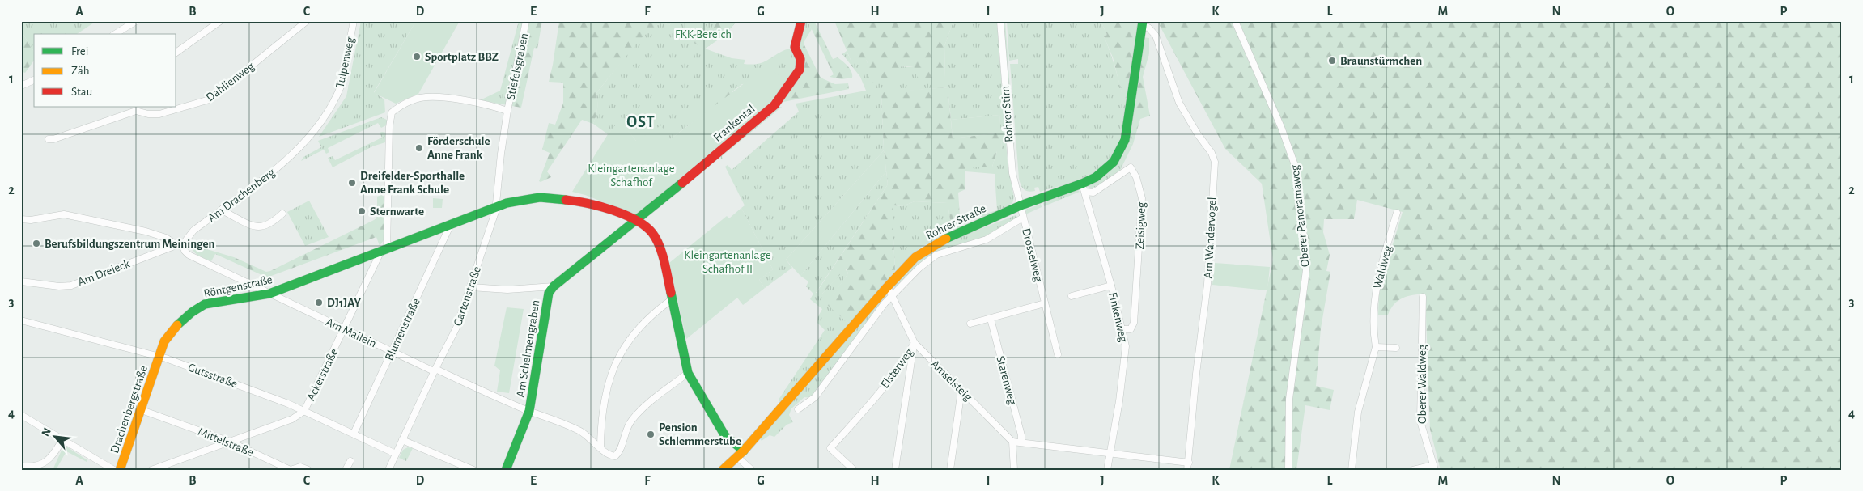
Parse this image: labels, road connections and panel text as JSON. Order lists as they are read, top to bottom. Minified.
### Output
{"streets":{"street":["Tulpenweg","Stiefelsgraben","Dahlienweg","Rohrer Stirn","Frankental","Am Drachenberg","Oberer Panoramaweg","Rohrer Straße","Zeisigweg","Am Wandervogel","Drosselweg","Waldweg","Am Dreieck","Röntgenstraße","Gartenstraße","Finkenweg","Blumenstraße","Am Mailein","Am Schelmengraben","Elsterweg","Ackerstraße","Gutsstraße","Amselsteig","Starenweg","Oberer Waldweg","Drachenbergstraße","Mittelstraße"]},"crossings":[["Tulpenweg","Am Drachenberg"],["Stiefelsgraben","Gartenstraße"],["Rohrer Stirn","Rohrer Straße"],["Rohrer Stirn","Drosselweg"],["Frankental","Röntgenstraße"],["Frankental","Am Schelmengraben"],["Rohrer Straße","Zeisigweg"],["Rohrer Straße","Am Wandervogel"],["Rohrer Straße","Drosselweg"],["Rohrer Straße","Röntgenstraße"],["Rohrer Straße","Finkenweg"],["Rohrer Straße","Amselsteig"],["Zeisigweg","Finkenweg"],["Röntgenstraße","Gartenstraße"],["Röntgenstraße","Blumenstraße"],["Röntgenstraße","Am Mailein"],["Röntgenstraße","Am Schelmengraben"],["Röntgenstraße","Ackerstraße"],["Röntgenstraße","Gutsstraße"],["Röntgenstraße","Drachenbergstraße"],["Gartenstraße","Am Mailein"],["Gartenstraße","Gutsstraße"],["Blumenstraße","Am Mailein"],["Blumenstraße","Gutsstraße"],["Am Mailein","Am Schelmengraben"],["Am Mailein","Ackerstraße"],["Elsterweg","Amselsteig"],["Ackerstraße","Gutsstraße"],["Gutsstraße","Drachenbergstraße"],["Drachenbergstraße","Mittelstraße"]],"districts":["OST"],"parks":["FKK-Bereich","Kleingartenanlage Schafhof","Kleingartenanlage Schafhof II"],"places":["Sportplatz BBZ","Braunstürmchen","Förderschule Anne Frank","Dreifelder-Sporthalle Anne Frank Schule","Sternwarte","Berufsbildungszentrum Meiningen","DJ1JAY","Pension Schlemmerstube"],"legend":["Frei","Zäh","Stau"],"north":"top left","grid":{"columns":["A","B","C","D","E","F","G","H","I","J","K","L","M","N","O","P"],"rows":["1","2","3","4"]}}
